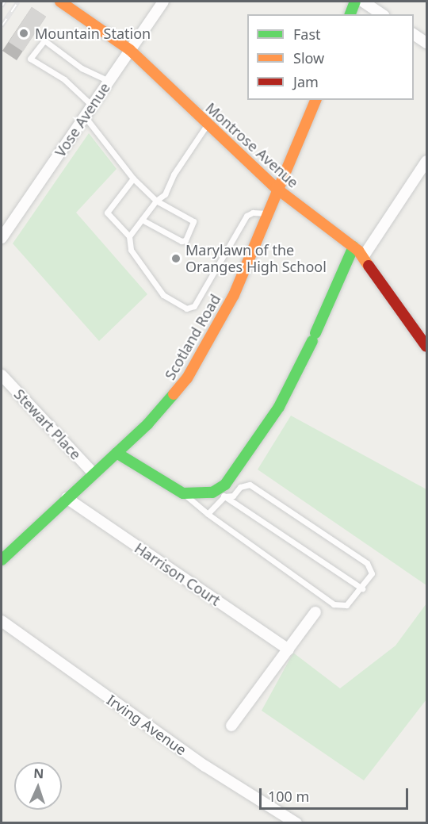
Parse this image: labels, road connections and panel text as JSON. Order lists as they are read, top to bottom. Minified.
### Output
{"streets":{"street":["Vose Avenue","Montrose Avenue","Scotland Road","Stewart Place","Harrison Court","Irving Avenue"]},"crossings":[["Vose Avenue","Montrose Avenue"],["Montrose Avenue","Scotland Road"],["Scotland Road","Stewart Place"],["Scotland Road","Harrison Court"]],"places":["Mountain Station","Marylawn of the Oranges High School"],"legend":["Fast","Slow","Jam"],"scale_bar":"100 m","north":"top"}
